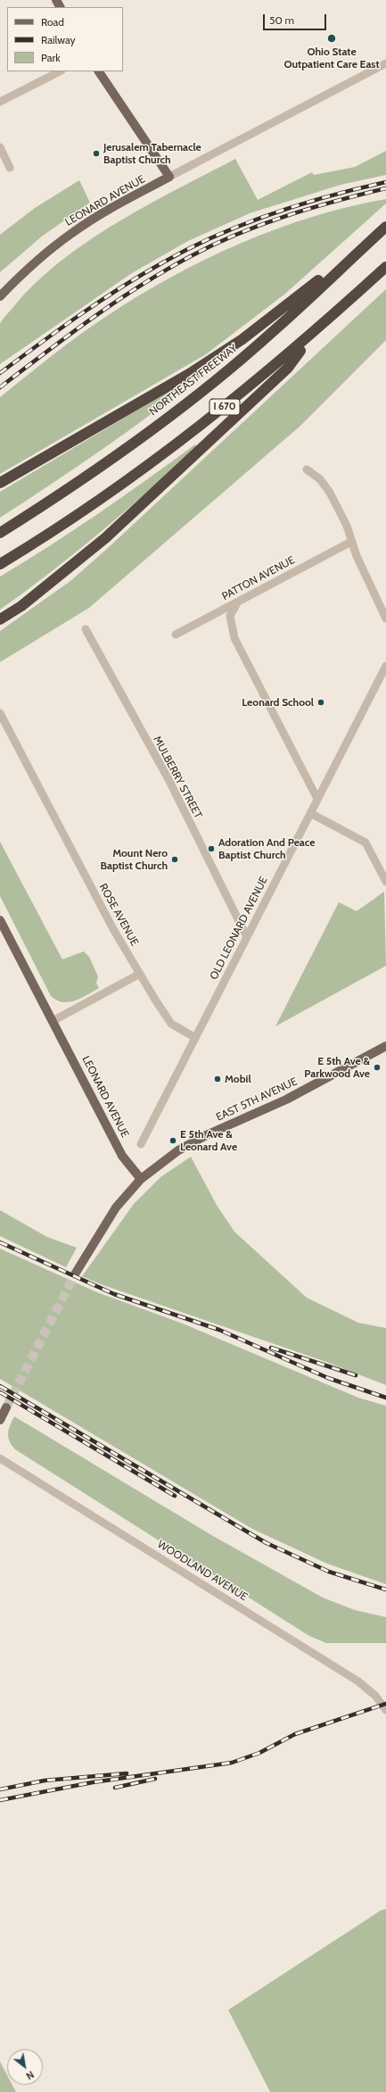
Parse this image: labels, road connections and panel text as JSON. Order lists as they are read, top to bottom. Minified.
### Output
{"streets":{"highway":["NORTHEAST FREEWAY","I 670"],"main road":["LEONARD AVENUE","EAST 5TH AVENUE"],"street":["PATTON AVENUE","MULBERRY STREET","ROSE AVENUE","OLD LEONARD AVENUE","WOODLAND AVENUE"]},"crossings":[["LEONARD AVENUE","EAST 5TH AVENUE"],["MULBERRY STREET","OLD LEONARD AVENUE"],["ROSE AVENUE","OLD LEONARD AVENUE"]],"places":["Ohio State Outpatient Care East","Jerusalem Tabernacle Baptist Church","Leonard School","Adoration And Peace Baptist Church","Mount Nero Baptist Church","E 5th Ave & Parkwood Ave","Mobil","E 5th Ave & Leonard Ave"],"legend":["Road","Railway","Park"],"scale_bar":"50 m","north":"bottom right"}
